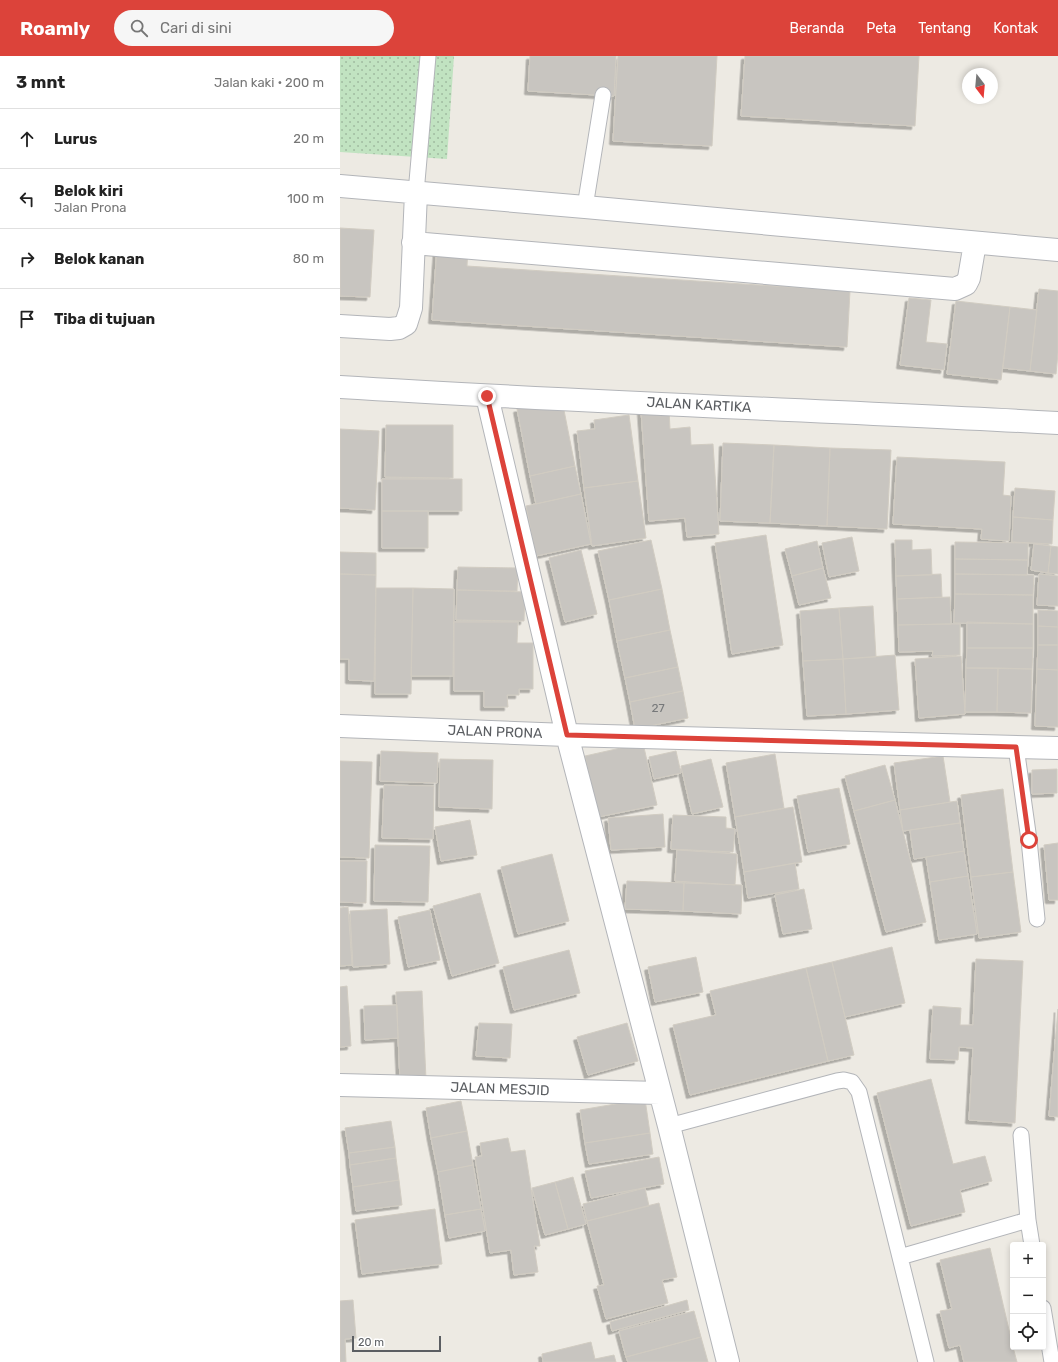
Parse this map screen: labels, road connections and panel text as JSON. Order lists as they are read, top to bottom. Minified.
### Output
{"streets":{"street":["JALAN KARTIKA","JALAN PRONA","JALAN MESJID"]},"house_numbers":["27"],"scale_bar":"20 m","north":"bottom","page":{"header":"Roamly","search":"Cari di sini","nav":["Beranda","Peta","Tentang","Kontak"],"heading":["3 mnt","Jalan kaki · 200 m"],"list":[["Lurus","20 m"],["Belok kiri","Jalan Prona","100 m"],["Belok kanan","80 m"],"Tiba di tujuan"],"map_buttons":["+","−"],"scale":"20 m"}}
